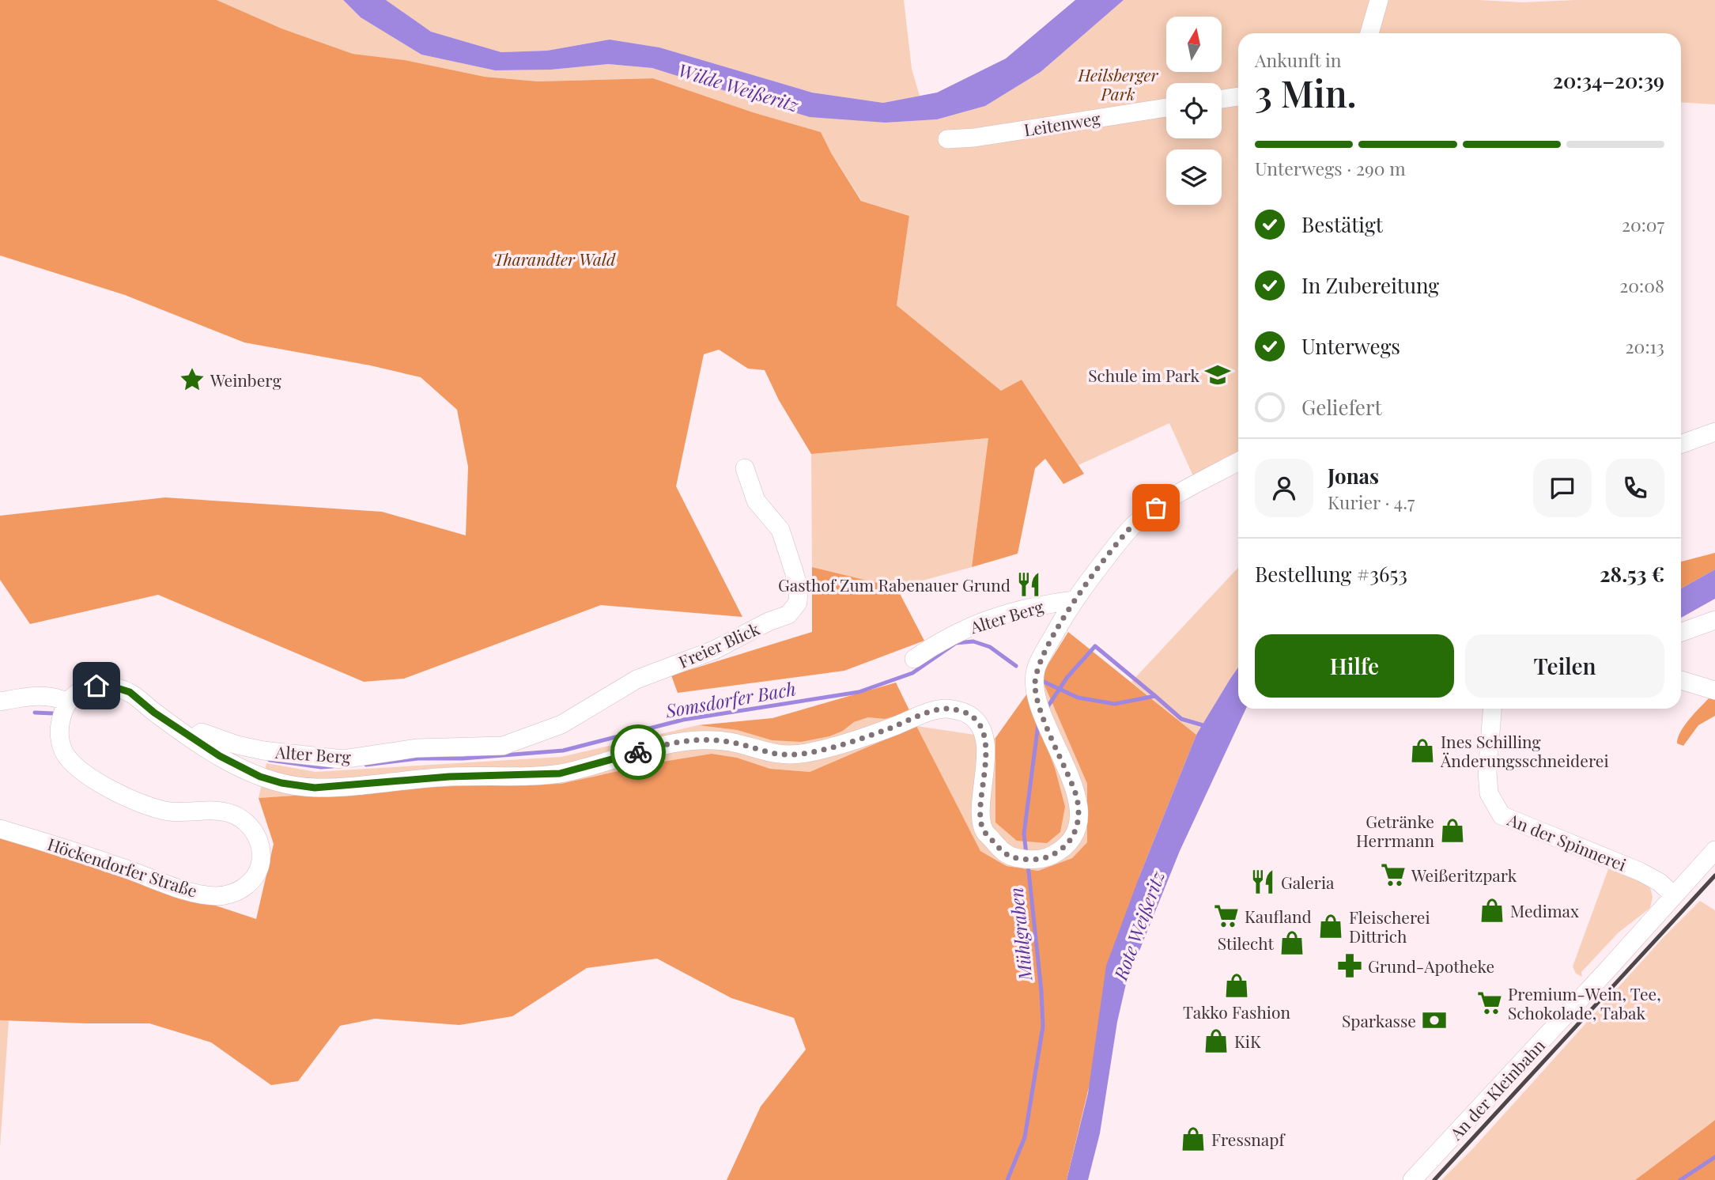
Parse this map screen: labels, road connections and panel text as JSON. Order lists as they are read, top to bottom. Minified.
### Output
{"streets":{"street":["Leitenweg","Alter Berg","Freier Blick","An der Spinnerei","Höckendorfer Straße","An der Kleinbahn"]},"crossings":[["Alter Berg","Freier Blick"],["An der Spinnerei","An der Kleinbahn"]],"water":["Wilde Weißeritz","Somsdorfer Bach","Rote Weißeritz","Mühlgraben"],"parks":["Heilsberger Park","Tharandter Wald"],"places":{"school or university":["Schule im Park"],"place":["Weinberg"],"restaurant":["Gasthof Zum Rabenauer Grund","Galeria"],"shop":["Ines Schilling Änderungsschneiderei","Getränke Herrmann","Medimax","Fleischerei Dittrich","Stilecht","Takko Fashion","KiK","Fressnapf"],"supermarket":["Weißeritzpark","Kaufland","Premium-Wein, Tee, Schokolade, Tabak"],"pharmacy":["Grund-Apotheke"],"bank":["Sparkasse"]},"north":"top","page":{"heading":["3 Min.","Ankunft in","20:34–20:39"],"panel":["Jonas","Kurier · 4.7","Bestellung #3653","28.53 €"],"bar":"Unterwegs · 290 m","list":[["Bestätigt","20:07"],["In Zubereitung","20:08"],["Unterwegs","20:13"],"Geliefert"],"buttons":["Hilfe","Teilen"]}}
